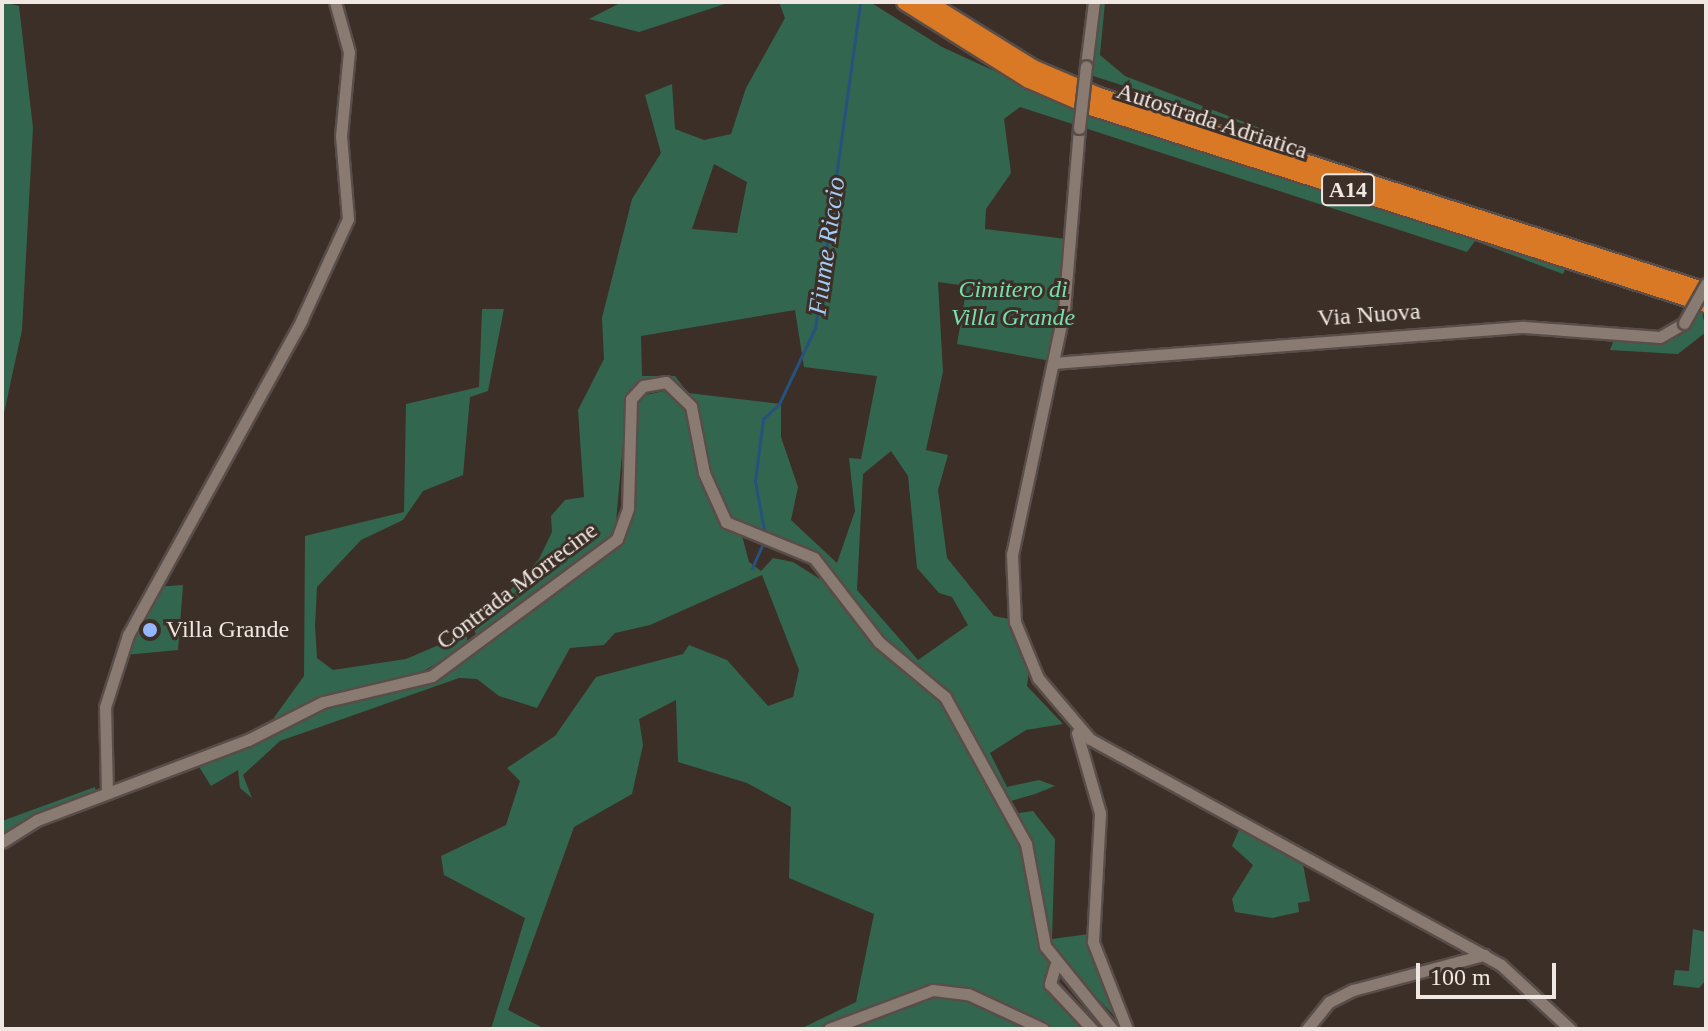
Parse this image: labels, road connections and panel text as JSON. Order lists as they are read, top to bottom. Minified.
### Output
{"streets":{"highway":["Autostrada Adriatica","A14"],"street":["Via Nuova","Contrada Morrecine"]},"water":["Fiume Riccio"],"parks":["Cimitero di Villa Grande"],"places":["Villa Grande"],"scale_bar":"100 m"}
